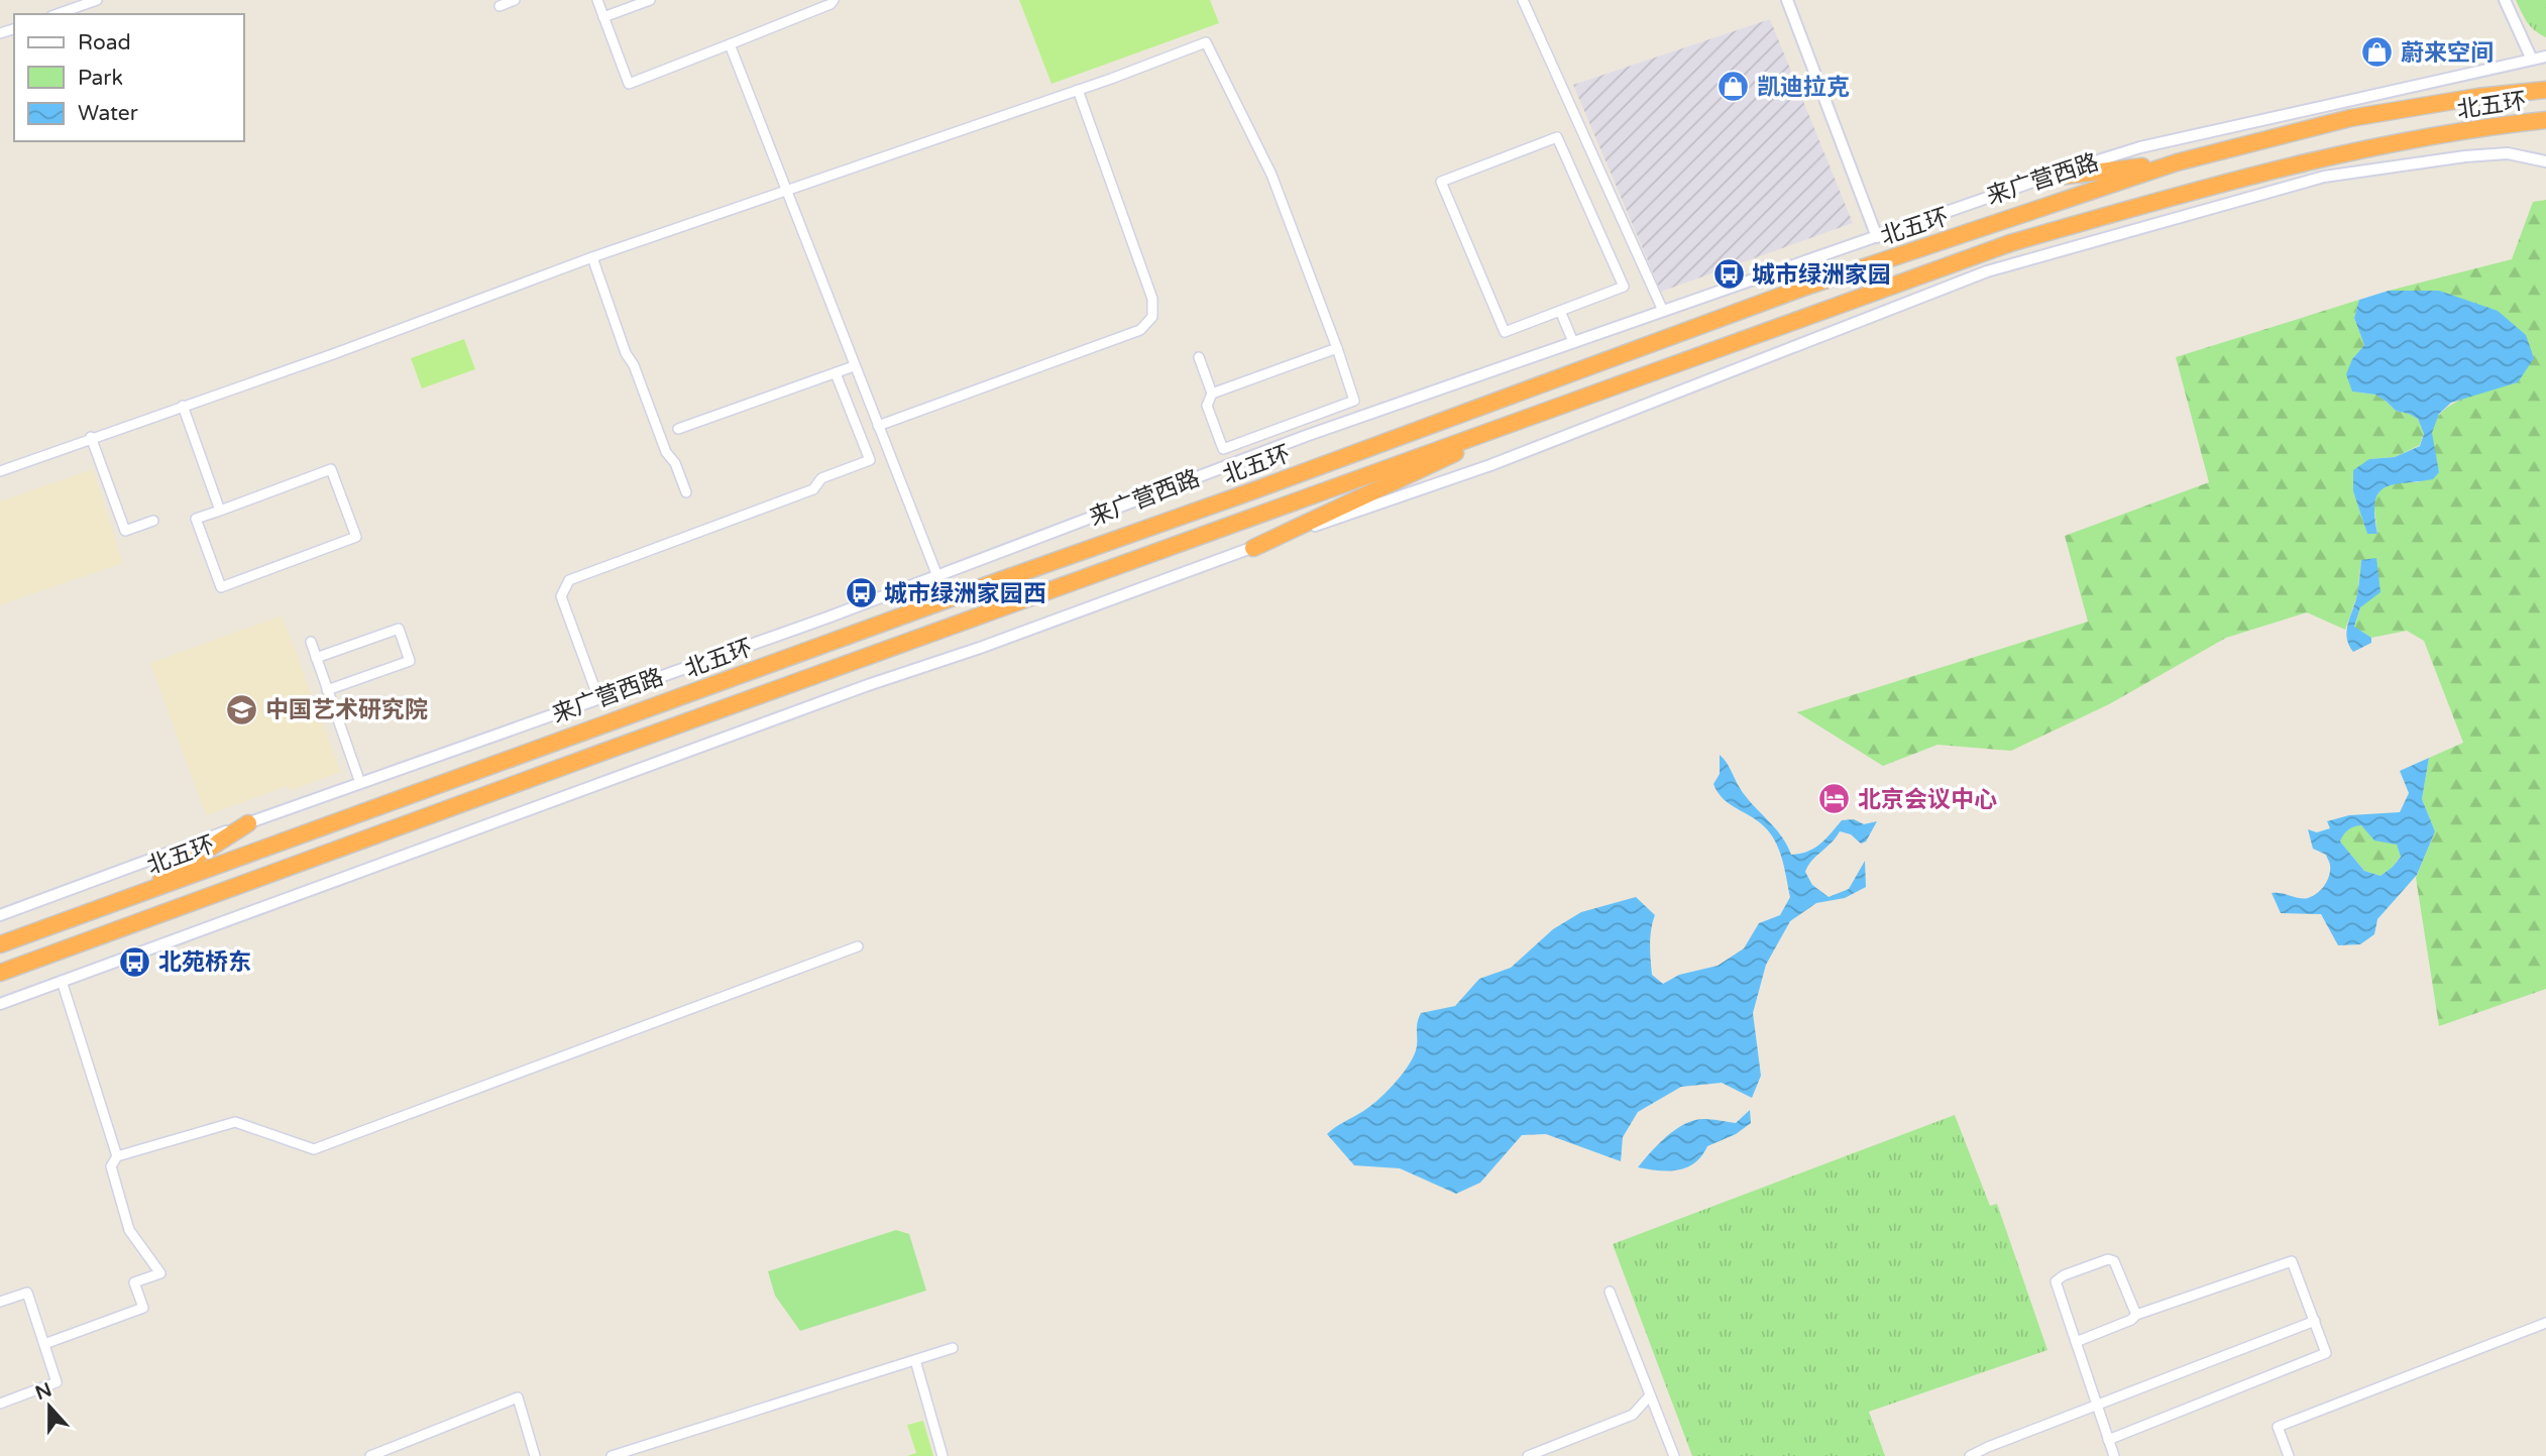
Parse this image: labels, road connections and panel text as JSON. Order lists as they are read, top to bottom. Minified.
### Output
{"streets":{"highway":["北五环"],"street":["来广营西路"]},"places":{"shop":["蔚来空间","凯迪拉克"],"bus stop":["城市绿洲家园","城市绿洲家园西","北苑桥东"],"school or university":["中国艺术研究院"],"hotel":["北京会议中心"]},"legend":["Road","Park","Water"],"north":"top"}
